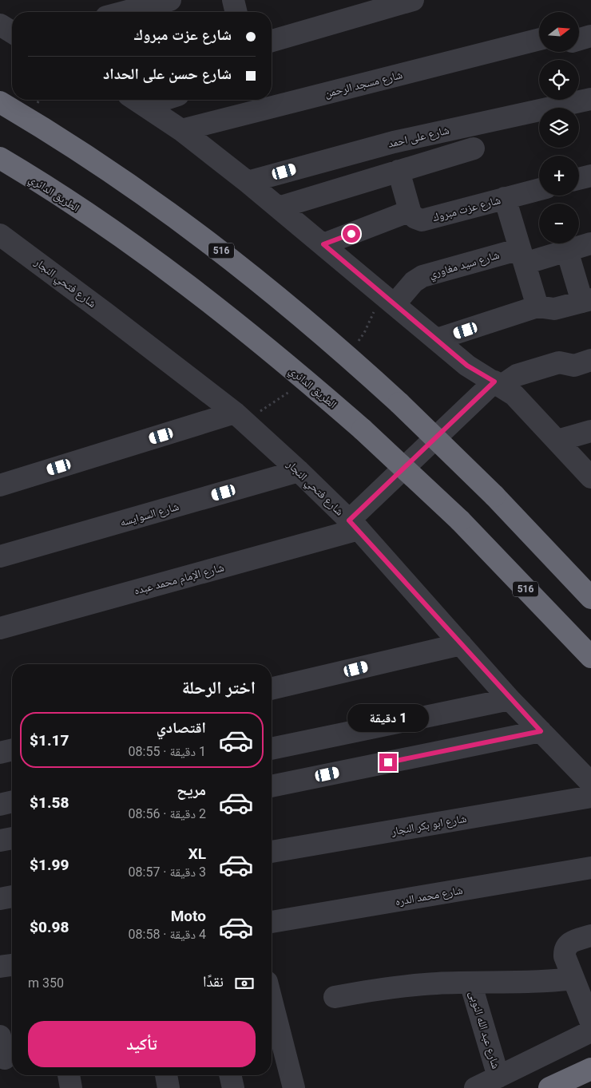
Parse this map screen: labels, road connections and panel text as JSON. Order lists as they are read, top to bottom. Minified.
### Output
{"streets":{"highway":["الطريق الدائري","516"],"street":["شارع مسجد الرحمن","شارع على احمد","شارع عزت مبروك","شارع سيد مغاوري","شارع فتحي النجار","شارع السوايسه","شارع الإمام محمد عبده","شارع ابو بكر النجار","شارع محمد الدره","شارع عبد الله النوبى"]},"crossings":[["شارع فتحي النجار","شارع السوايسه"],["شارع فتحي النجار","شارع الإمام محمد عبده"]],"north":"right","page":{"map_buttons":["+","−"],"banner":["شارع عزت مبروك","شارع حسن على الحداد"],"heading":"اختر الرحلة","bubble":"1 دقيقة","list":[{"name":"اقتصادي","note":"1 دقيقة · 08:55","value":"$1.17"},{"name":"مريح","note":"2 دقيقة · 08:56","value":"$1.58"},{"name":"XL","note":"3 دقيقة · 08:57","value":"$1.99"},{"name":"Moto","note":"4 دقيقة · 08:58","value":"$0.98"}],"pay":["نقدًا","350 m"],"buttons":"تأكيد"}}
